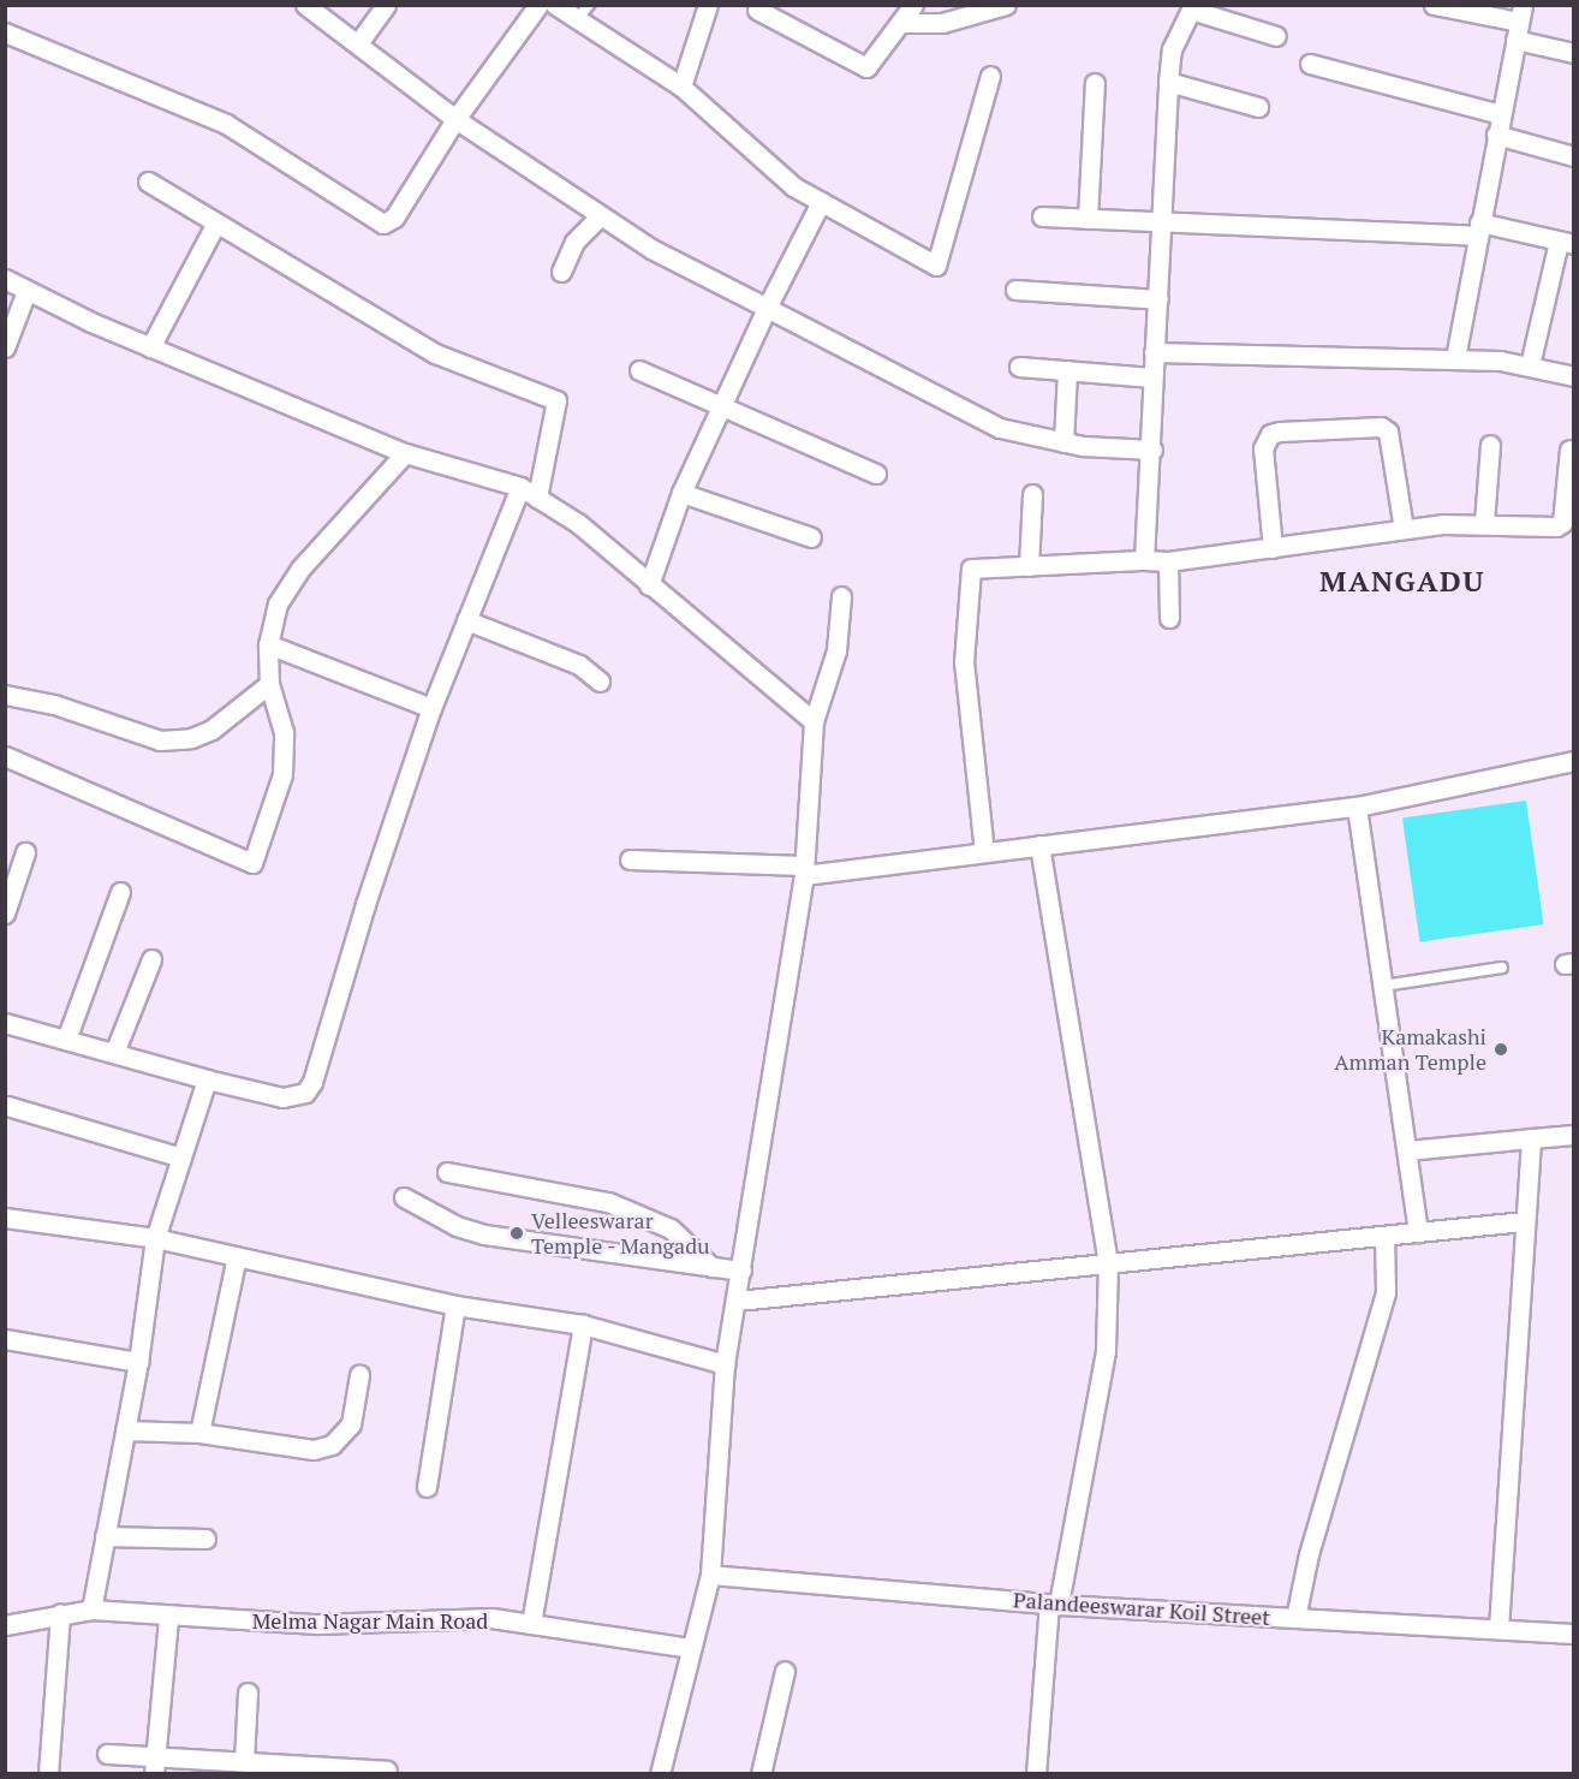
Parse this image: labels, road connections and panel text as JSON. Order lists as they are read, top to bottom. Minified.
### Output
{"streets":{"street":["Palandeeswarar Koil Street","Melma Nagar Main Road"]},"districts":["MANGADU"],"places":["Kamakashi Amman Temple","Velleeswarar Temple - Mangadu"]}
